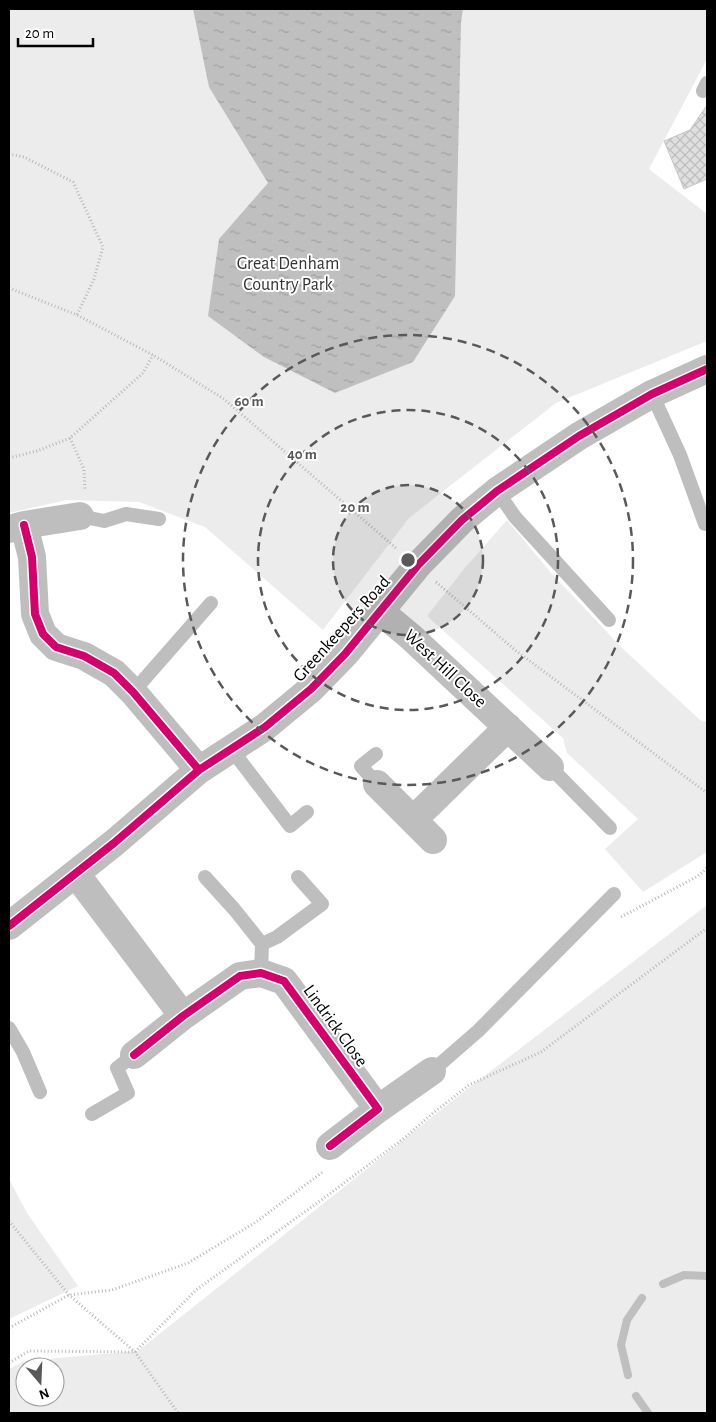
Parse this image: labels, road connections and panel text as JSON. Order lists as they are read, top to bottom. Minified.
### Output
{"streets":{"street":["Greenkeepers Road","West Hill Close","Lindrick Close"]},"crossings":[["Greenkeepers Road","West Hill Close"]],"parks":["Great Denham Country Park"],"scale_bar":"20 m","north":"bottom","rings":["60 m","40 m","20 m"]}
